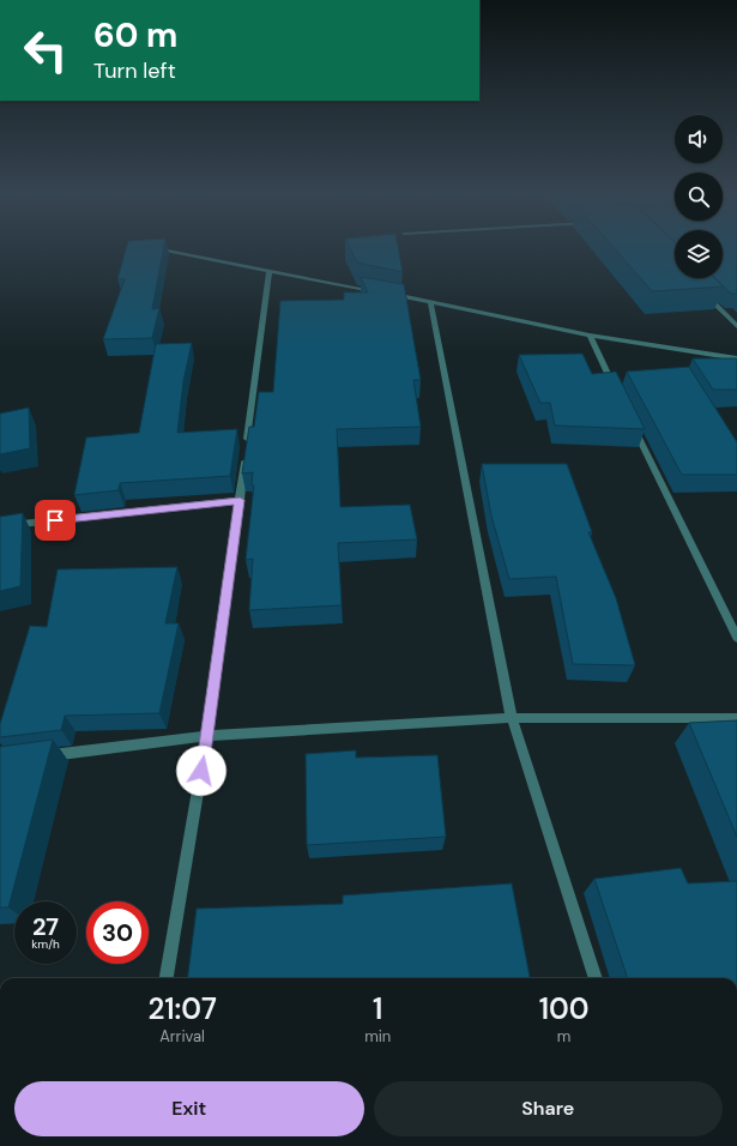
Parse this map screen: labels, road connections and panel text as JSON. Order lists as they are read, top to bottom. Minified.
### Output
{"page":{"turn":["60 m","Turn left"],"speed":"27 km/h","limit":"30","eta":["21:07","Arrival","1","min","100","m"],"buttons":["Exit","Share"]}}
